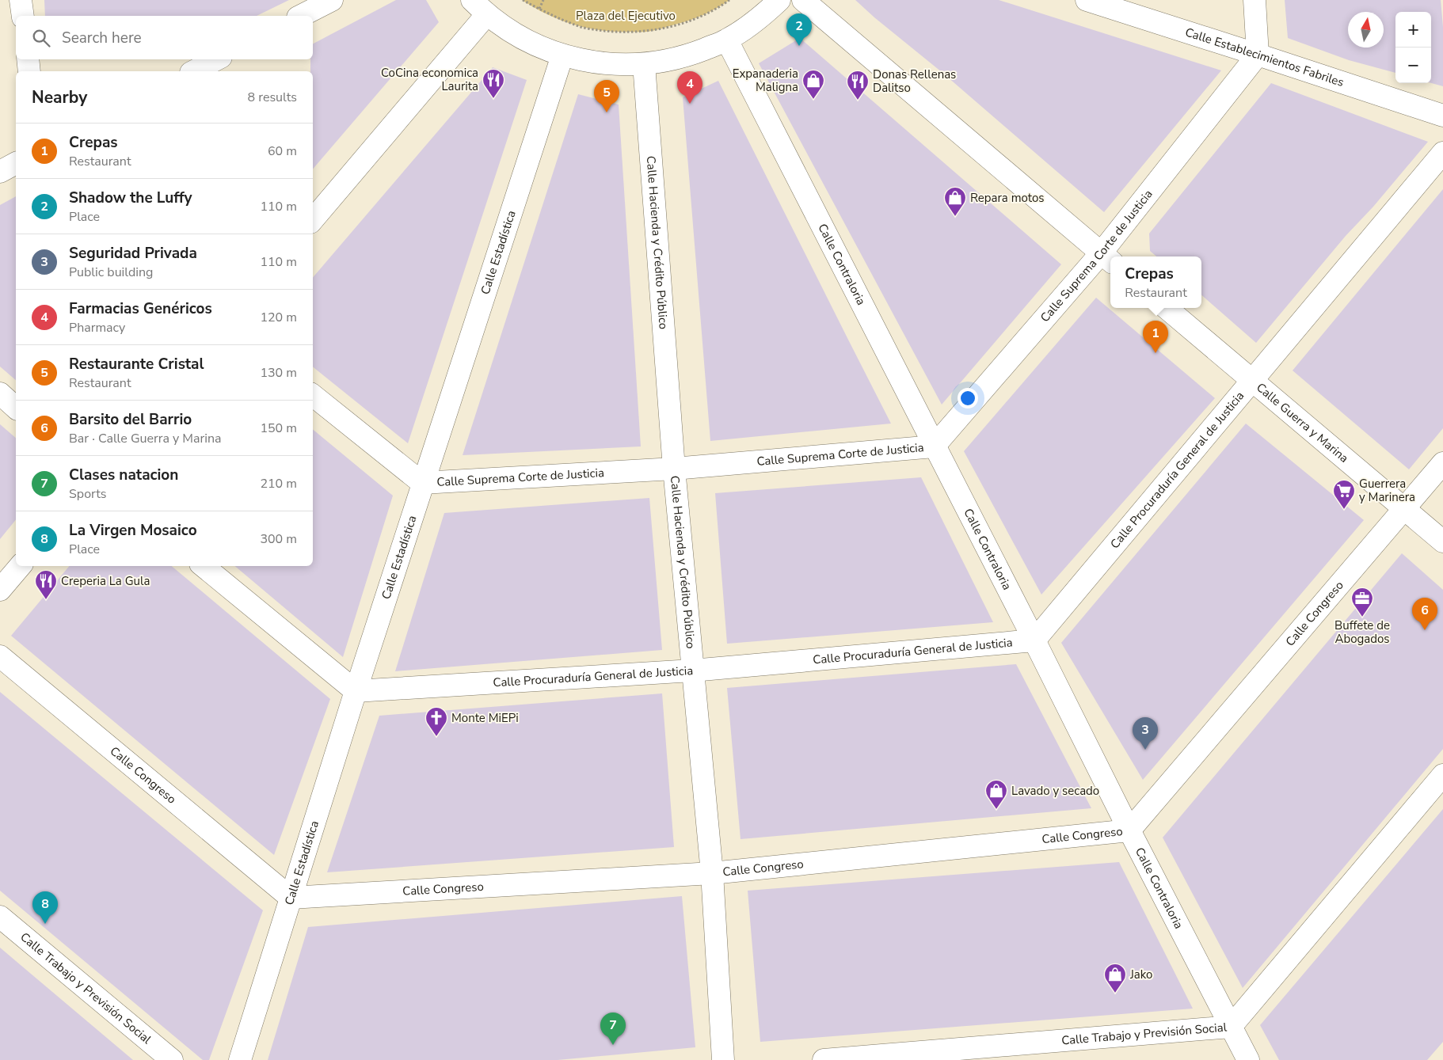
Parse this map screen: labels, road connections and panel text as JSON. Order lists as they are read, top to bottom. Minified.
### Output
{"streets":{"street":["Calle Establecimientos Fabriles","Calle Hacienda y Crédito Público","Calle Estadística","Calle Suprema Corte de Justicia","Calle Contraloria","Calle Guerra y Marina","Calle Procuraduría General de Justicia","Calle Congreso","Calle Trabajo y Previsión Social"]},"crossings":[["Calle Establecimientos Fabriles","Calle Suprema Corte de Justicia"],["Calle Hacienda y Crédito Público","Calle Suprema Corte de Justicia"],["Calle Hacienda y Crédito Público","Calle Procuraduría General de Justicia"],["Calle Hacienda y Crédito Público","Calle Congreso"],["Calle Estadística","Calle Suprema Corte de Justicia"],["Calle Estadística","Calle Procuraduría General de Justicia"],["Calle Estadística","Calle Congreso"],["Calle Suprema Corte de Justicia","Calle Contraloria"],["Calle Contraloria","Calle Procuraduría General de Justicia"],["Calle Contraloria","Calle Congreso"],["Calle Contraloria","Calle Trabajo y Previsión Social"],["Calle Guerra y Marina","Calle Procuraduría General de Justicia"],["Calle Guerra y Marina","Calle Congreso"]],"parks":["Plaza del Ejecutivo"],"places":{"restaurant":["CoCina economica Laurita","Donas Rellenas Dalitso","Creperia La Gula"],"shop":["Expanaderia Maligna","Repara motos","Lavado y secado","Jako"],"supermarket":["Guerrera y Marinera"],"office":["Buffete de Abogados"],"church":["Monte MiEPi"]},"north":"top","page":{"map_buttons":["+","−"],"pins":["2","4","5","1","6","3","8","7"],"search":"Search here","heading":["Nearby","8 results"],"list":[{"mark":"1","name":"Crepas","note":"Restaurant","value":"60 m"},{"mark":"2","name":"Shadow the Luffy","note":"Place","value":"110 m"},{"mark":"3","name":"Seguridad Privada","note":"Public building","value":"110 m"},{"mark":"4","name":"Farmacias Genéricos","note":"Pharmacy","value":"120 m"},{"mark":"5","name":"Restaurante Cristal","note":"Restaurant","value":"130 m"},{"mark":"6","name":"Barsito del Barrio","note":"Bar · Calle Guerra y Marina","value":"150 m"},{"mark":"7","name":"Clases natacion","note":"Sports","value":"210 m"},{"mark":"8","name":"La Virgen Mosaico","note":"Place","value":"300 m"}],"popup":["Crepas","Restaurant"]}}
